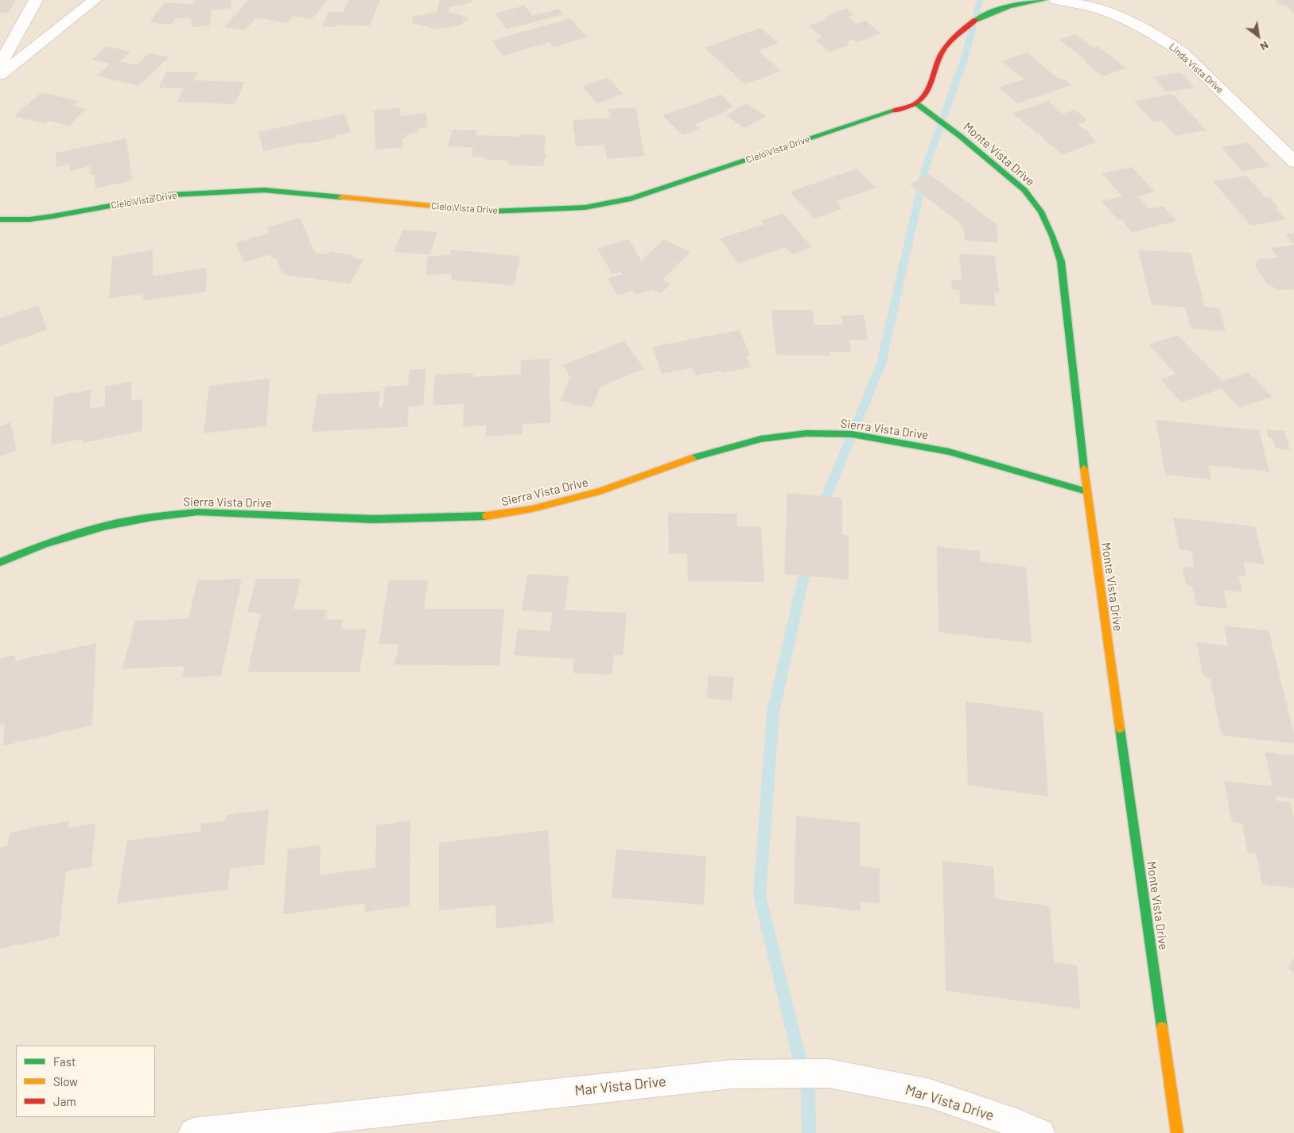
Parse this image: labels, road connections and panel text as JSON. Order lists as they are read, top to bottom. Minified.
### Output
{"streets":{"street":["Linda Vista Drive","Cielo Vista Drive","Monte Vista Drive","Sierra Vista Drive","Mar Vista Drive"]},"crossings":[["Cielo Vista Drive","Monte Vista Drive"],["Monte Vista Drive","Sierra Vista Drive"]],"legend":["Fast","Slow","Jam"],"north":"bottom right"}
